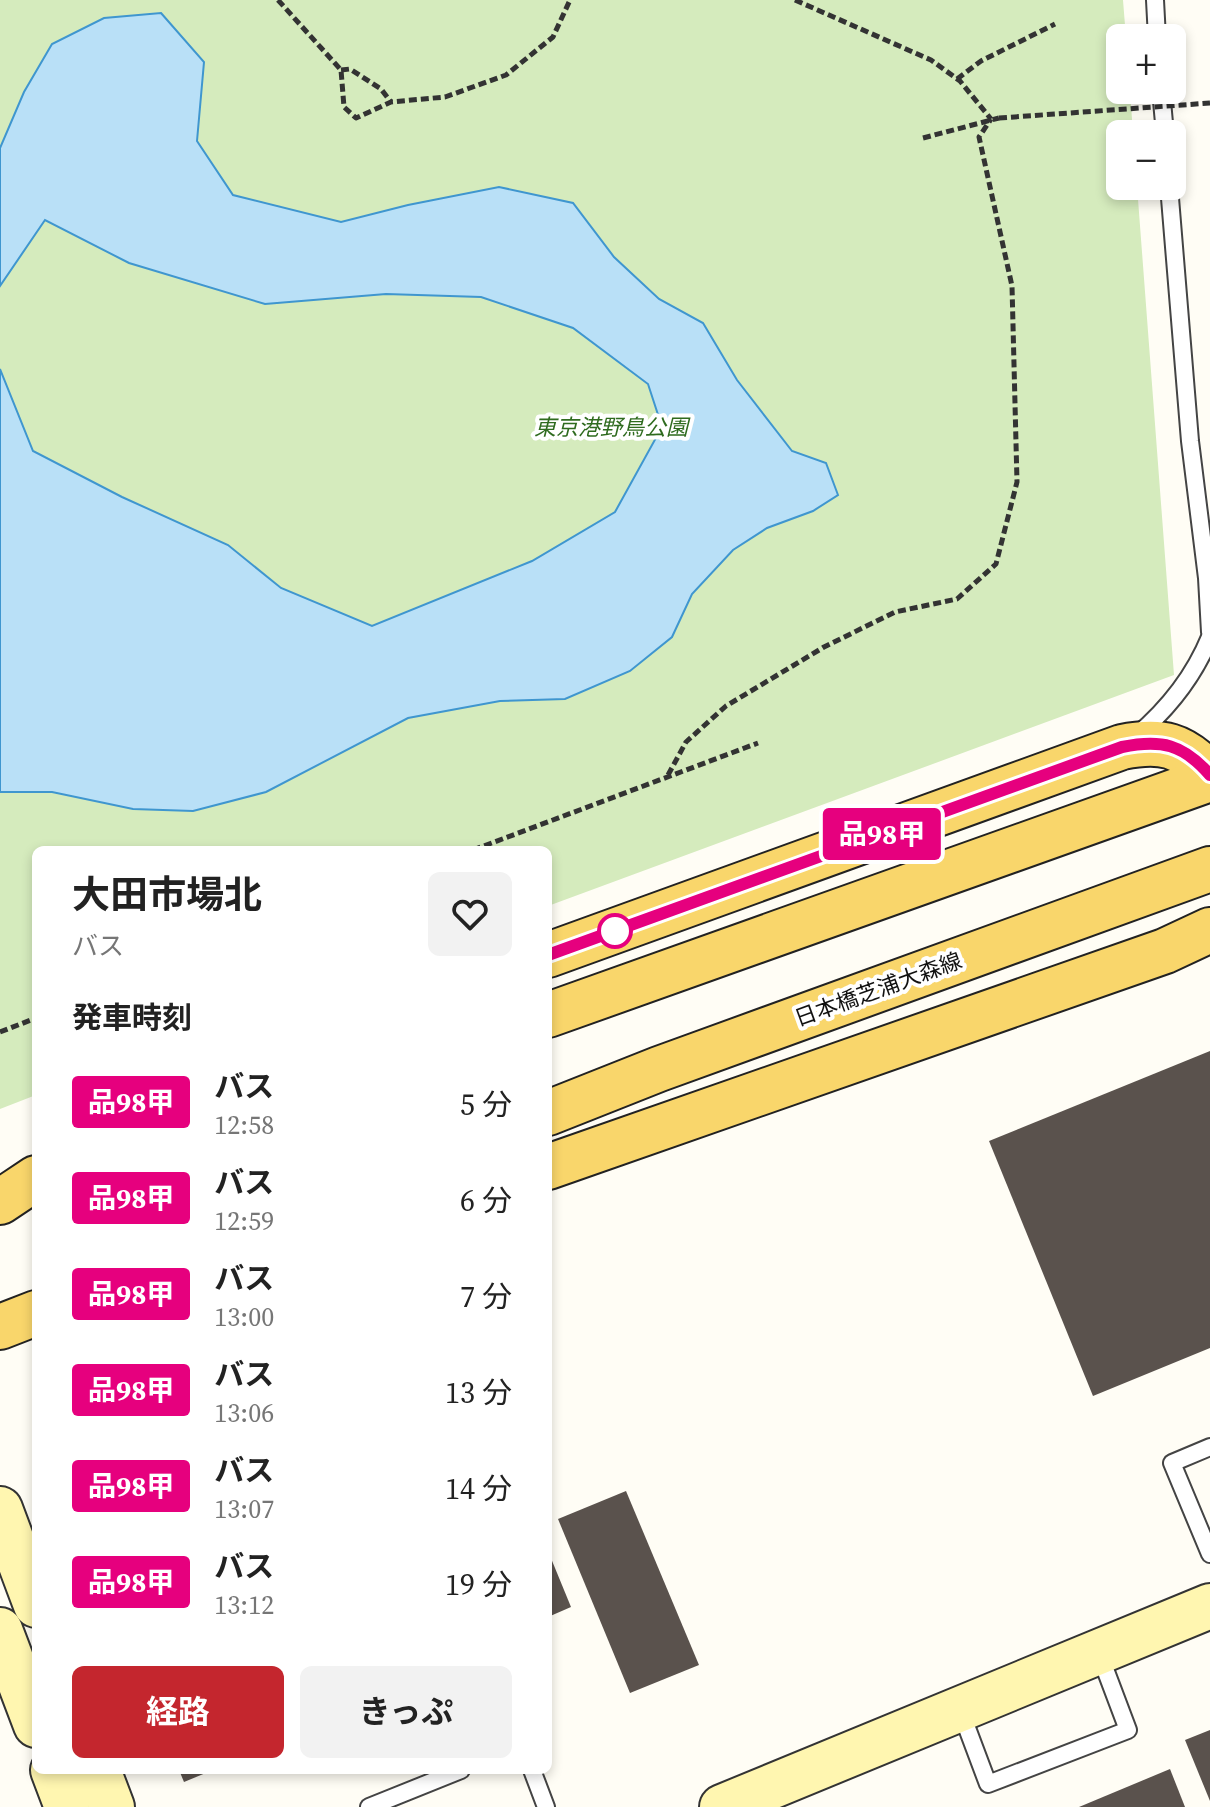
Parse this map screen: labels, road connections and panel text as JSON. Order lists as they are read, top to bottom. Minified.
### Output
{"streets":{"main road":["日本橋芝浦大森線"]},"parks":["東京港野鳥公園"],"lines":["bus line 品98甲"],"page":{"on_map":"品98甲","map_buttons":["+","−"],"heading":[["大田市場北","バス"],"発車時刻"],"list":[{"mark":"品98甲","name":"バス","note":"12:58","value":"5 分"},{"mark":"品98甲","name":"バス","note":"12:59","value":"6 分"},{"mark":"品98甲","name":"バス","note":"13:00","value":"7 分"},{"mark":"品98甲","name":"バス","note":"13:06","value":"13 分"},{"mark":"品98甲","name":"バス","note":"13:07","value":"14 分"},{"mark":"品98甲","name":"バス","note":"13:12","value":"19 分"}],"buttons":["経路","きっぷ"]}}
